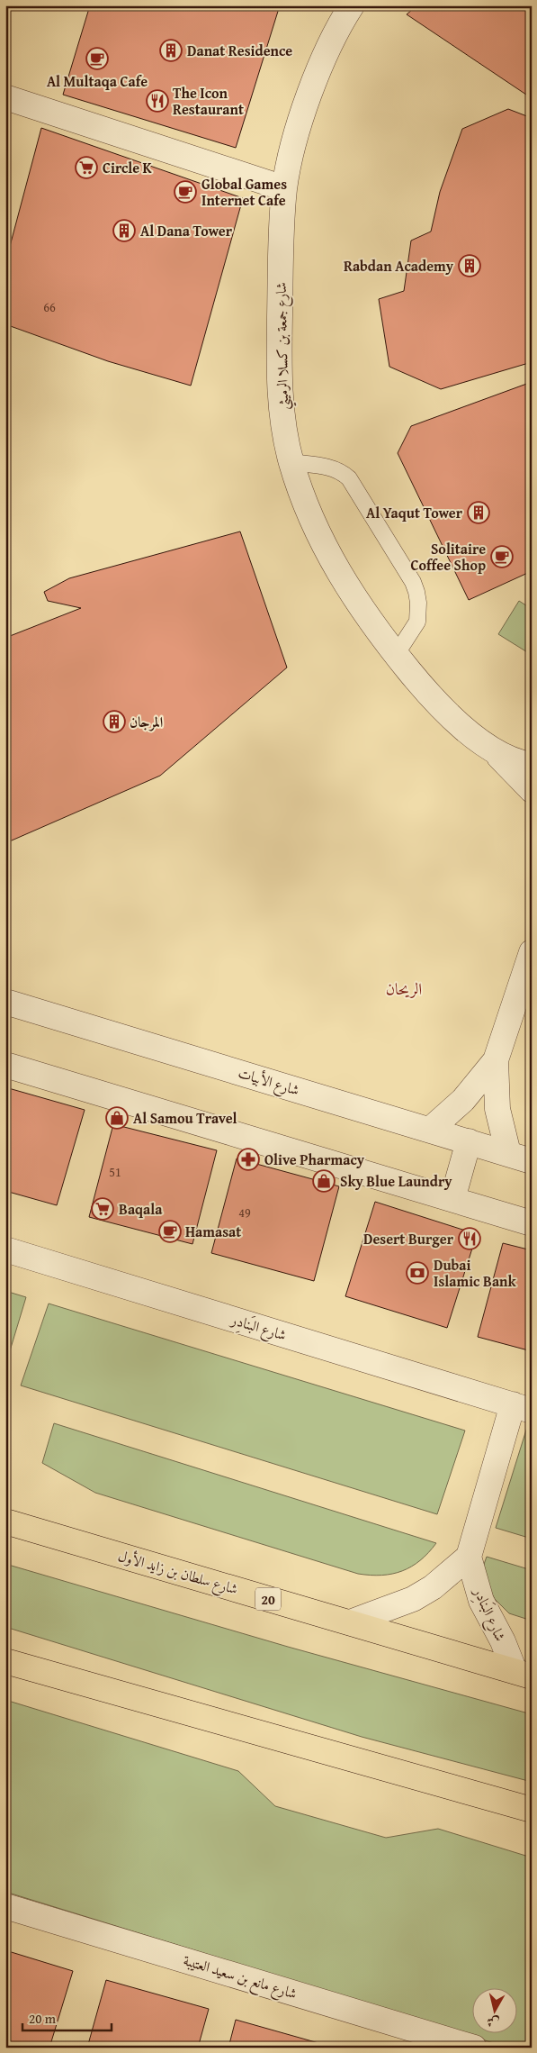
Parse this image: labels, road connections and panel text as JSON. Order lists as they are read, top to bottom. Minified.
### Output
{"streets":{"main road":["شارع سلطان بن زايد الأول","20"],"street":["شارع جمعة بن كسلا الرميثي","شارع الأبيات","شارع البَنادِر","شارع مانع بن سعيد العتيبة"]},"crossings":[["شارع البَنادِر","شارع سلطان بن زايد الأول"]],"districts":["الريحان"],"places":{"building":["Danat Residence","Al Dana Tower","Rabdan Academy","Al Yaqut Tower","المرجان"],"cafe":["Al Multaqa Cafe","Global Games Internet Cafe","Solitaire Coffee Shop","Hamasat"],"restaurant":["The Icon Restaurant","Desert Burger"],"supermarket":["Circle K","Baqala"],"shop":["Al Samou Travel","Sky Blue Laundry"],"pharmacy":["Olive Pharmacy"],"bank":["Dubai Islamic Bank"]},"house_numbers":["66","51","49"],"scale_bar":"20 m","north":"bottom"}
